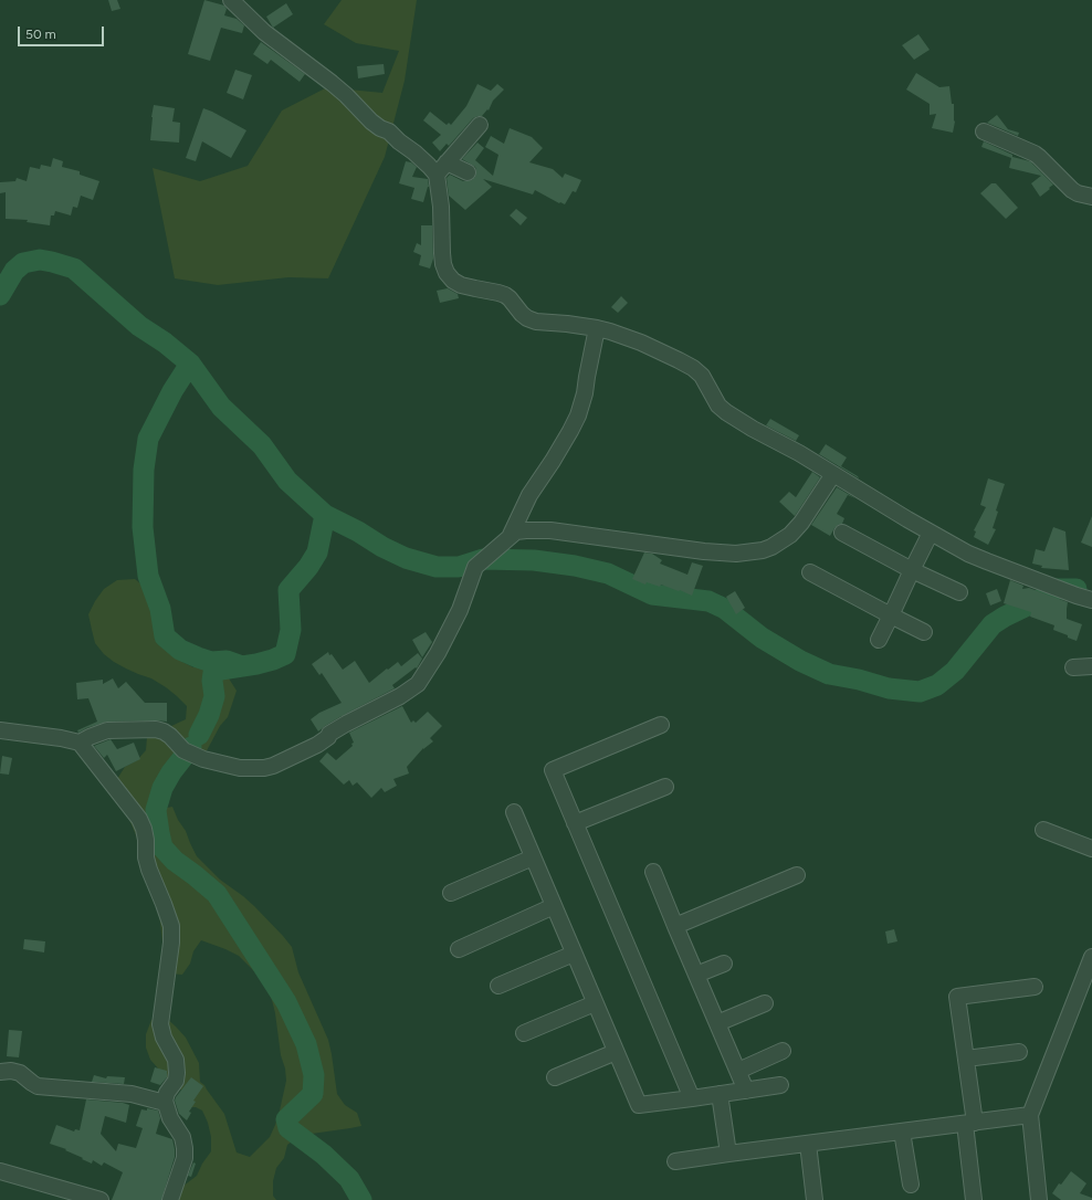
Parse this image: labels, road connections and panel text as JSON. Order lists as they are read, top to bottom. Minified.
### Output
{"scale_bar":"50 m"}
